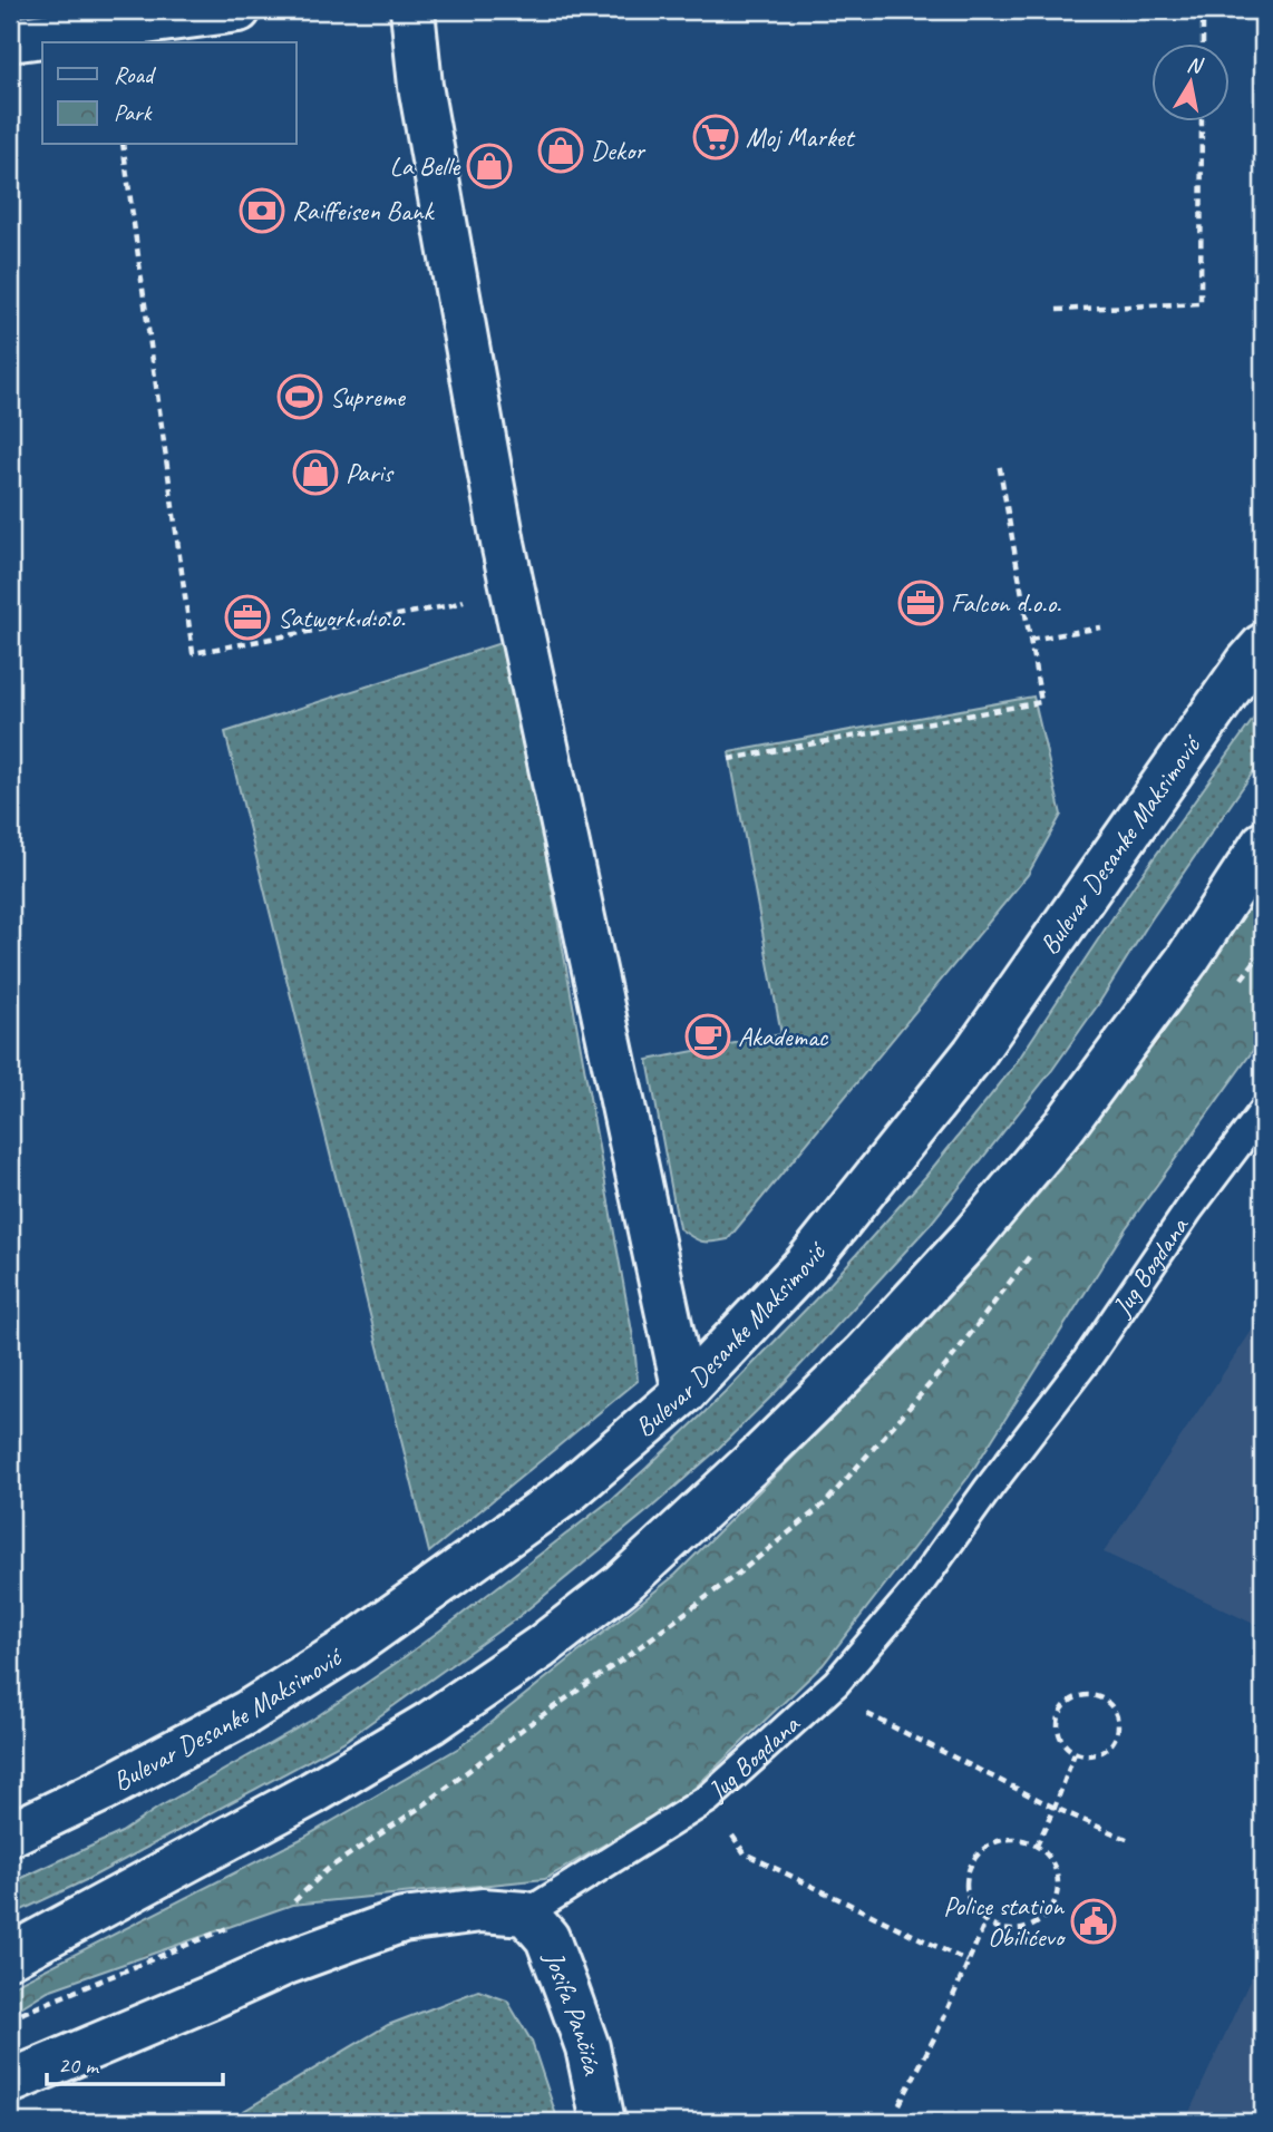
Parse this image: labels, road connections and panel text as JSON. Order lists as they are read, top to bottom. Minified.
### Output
{"streets":{"main road":["Bulevar Desanke Maksimović","Josifa Pančića"],"lane":["Jug Bogdana"]},"crossings":[["Jug Bogdana","Josifa Pančića"]],"places":{"supermarket":["Moj Market"],"shop":["Dekor","La Belle","Paris"],"bank":["Raiffeisen Bank"],"sports":["Supreme"],"office":["Falcon d.o.o.","Satwork d.o.o."],"cafe":["Akademac"],"public building":["Police station Obilićevo"]},"legend":["Road","Park"],"scale_bar":"20 m","north":"top"}
